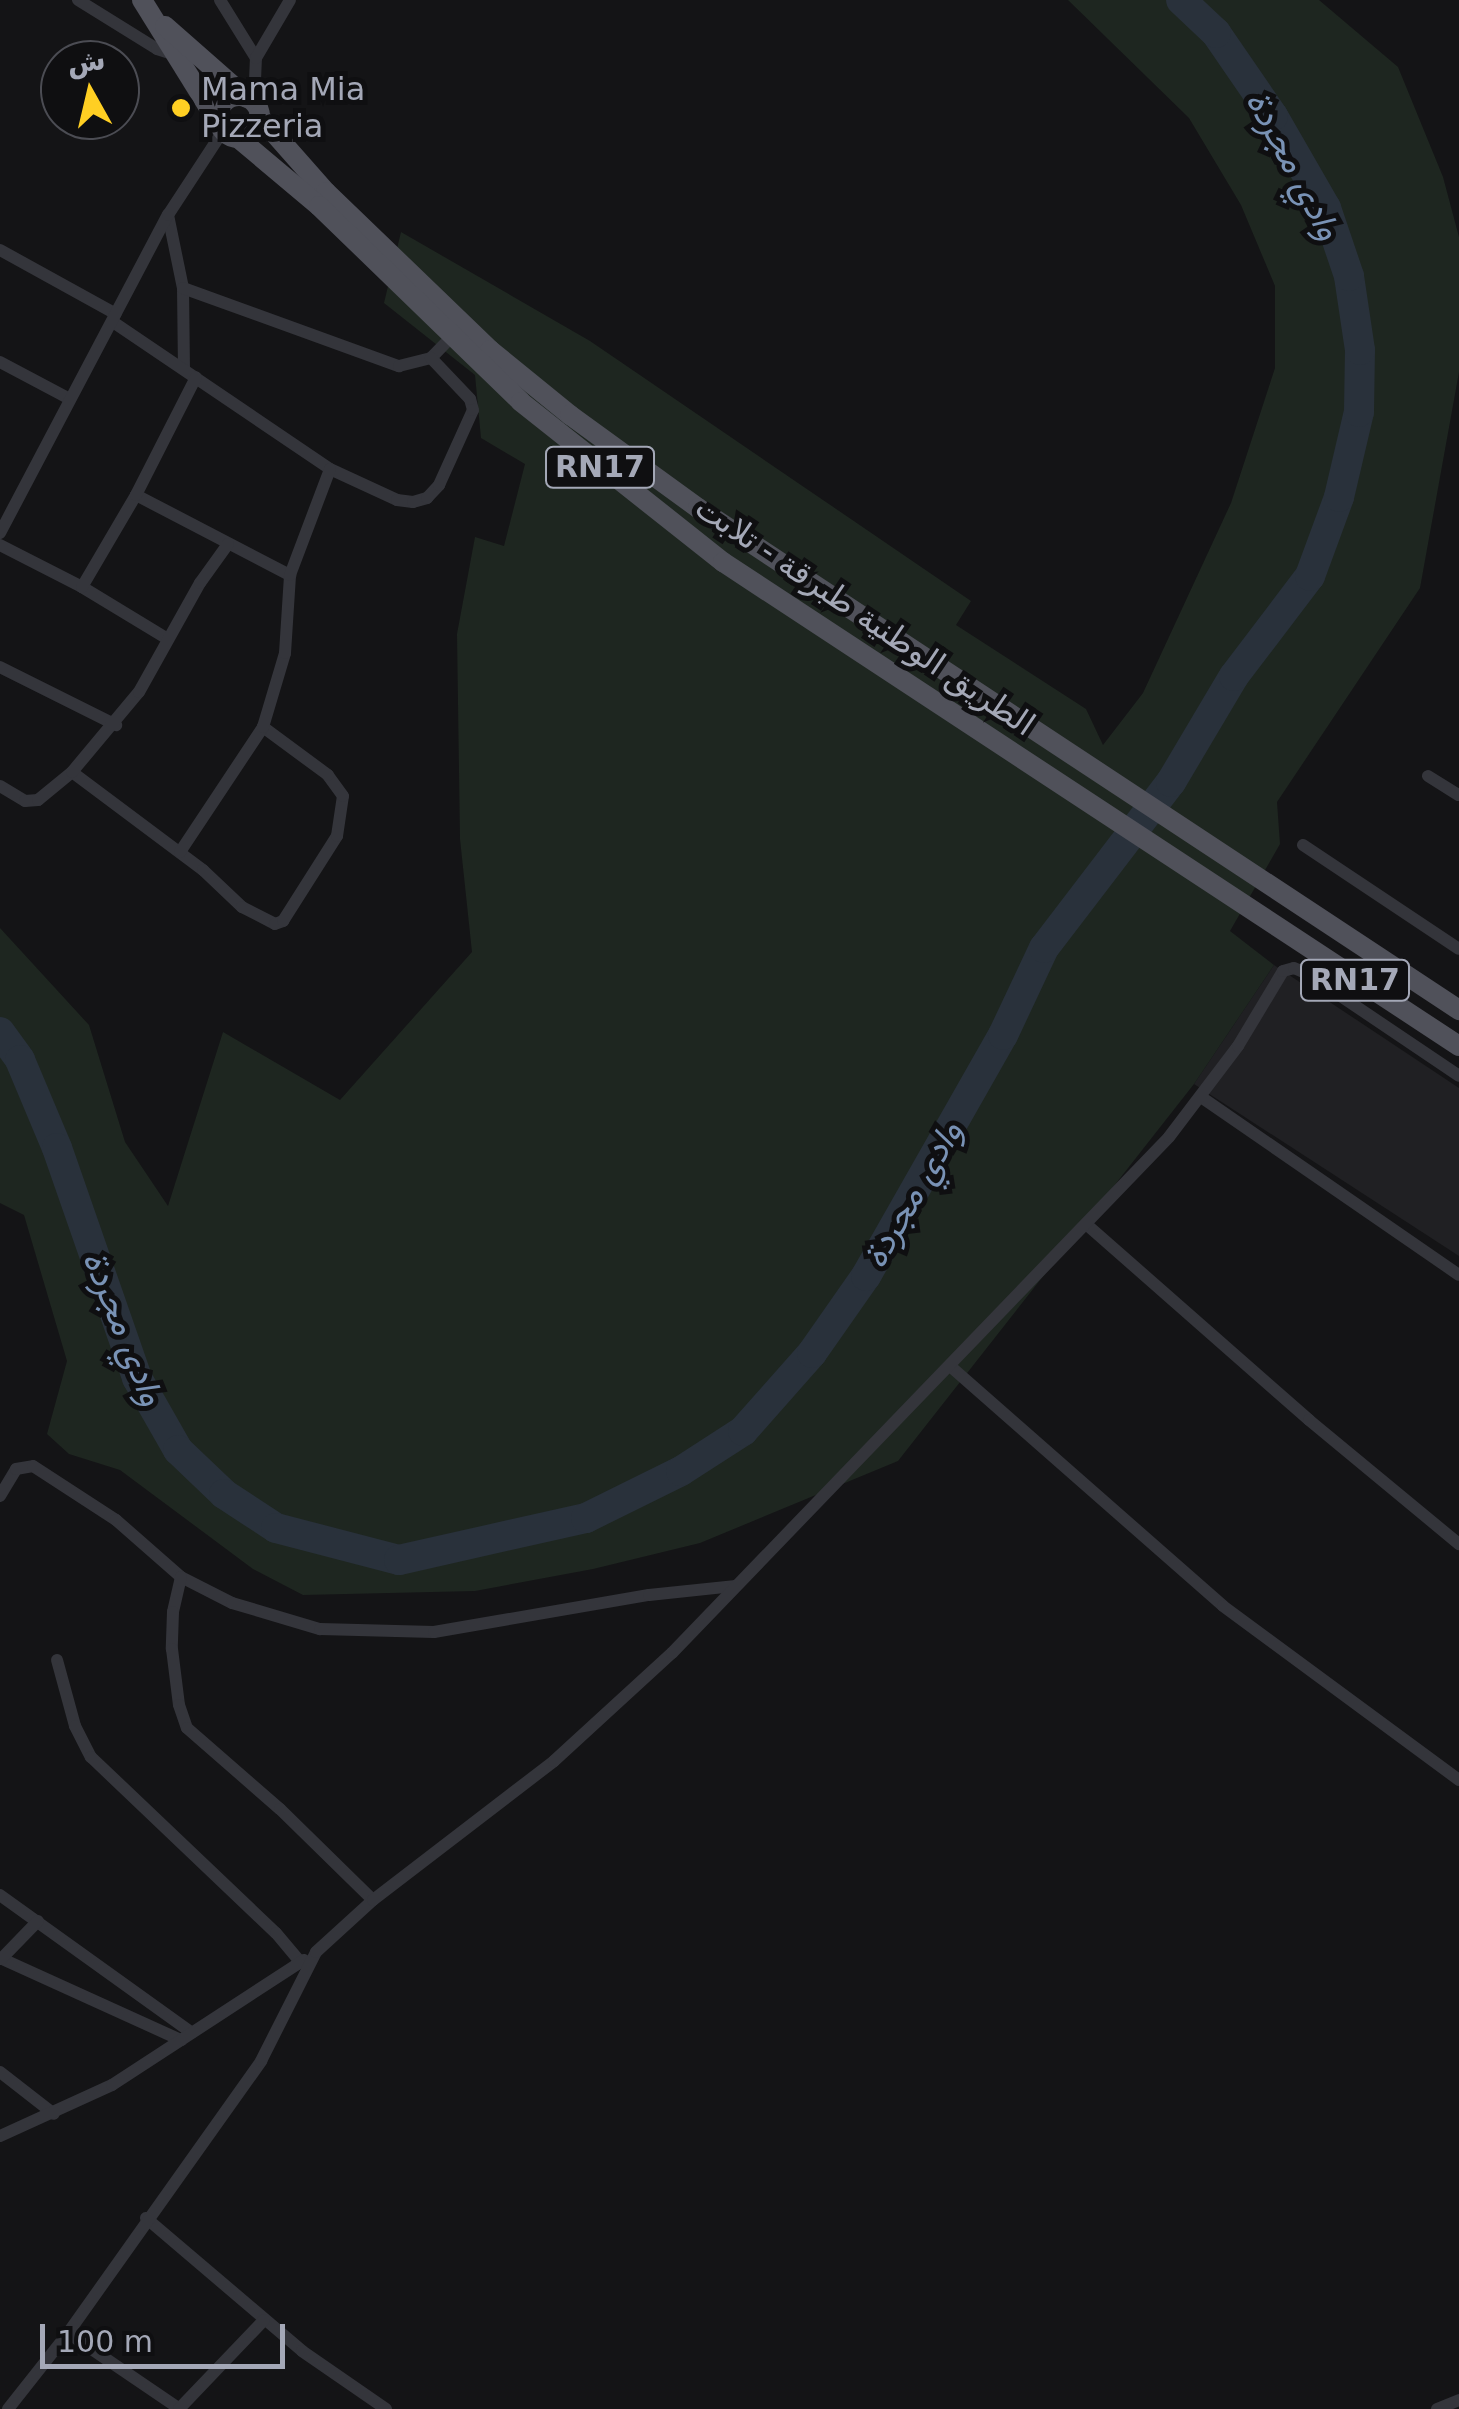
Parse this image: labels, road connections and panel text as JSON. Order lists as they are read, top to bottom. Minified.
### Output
{"streets":{"main road":["RN17","الطريق الوطنية طبرقة - تلابت"]},"water":["وادي مجردة"],"places":["Mama Mia Pizzeria"],"scale_bar":"100 m","north":"top"}
